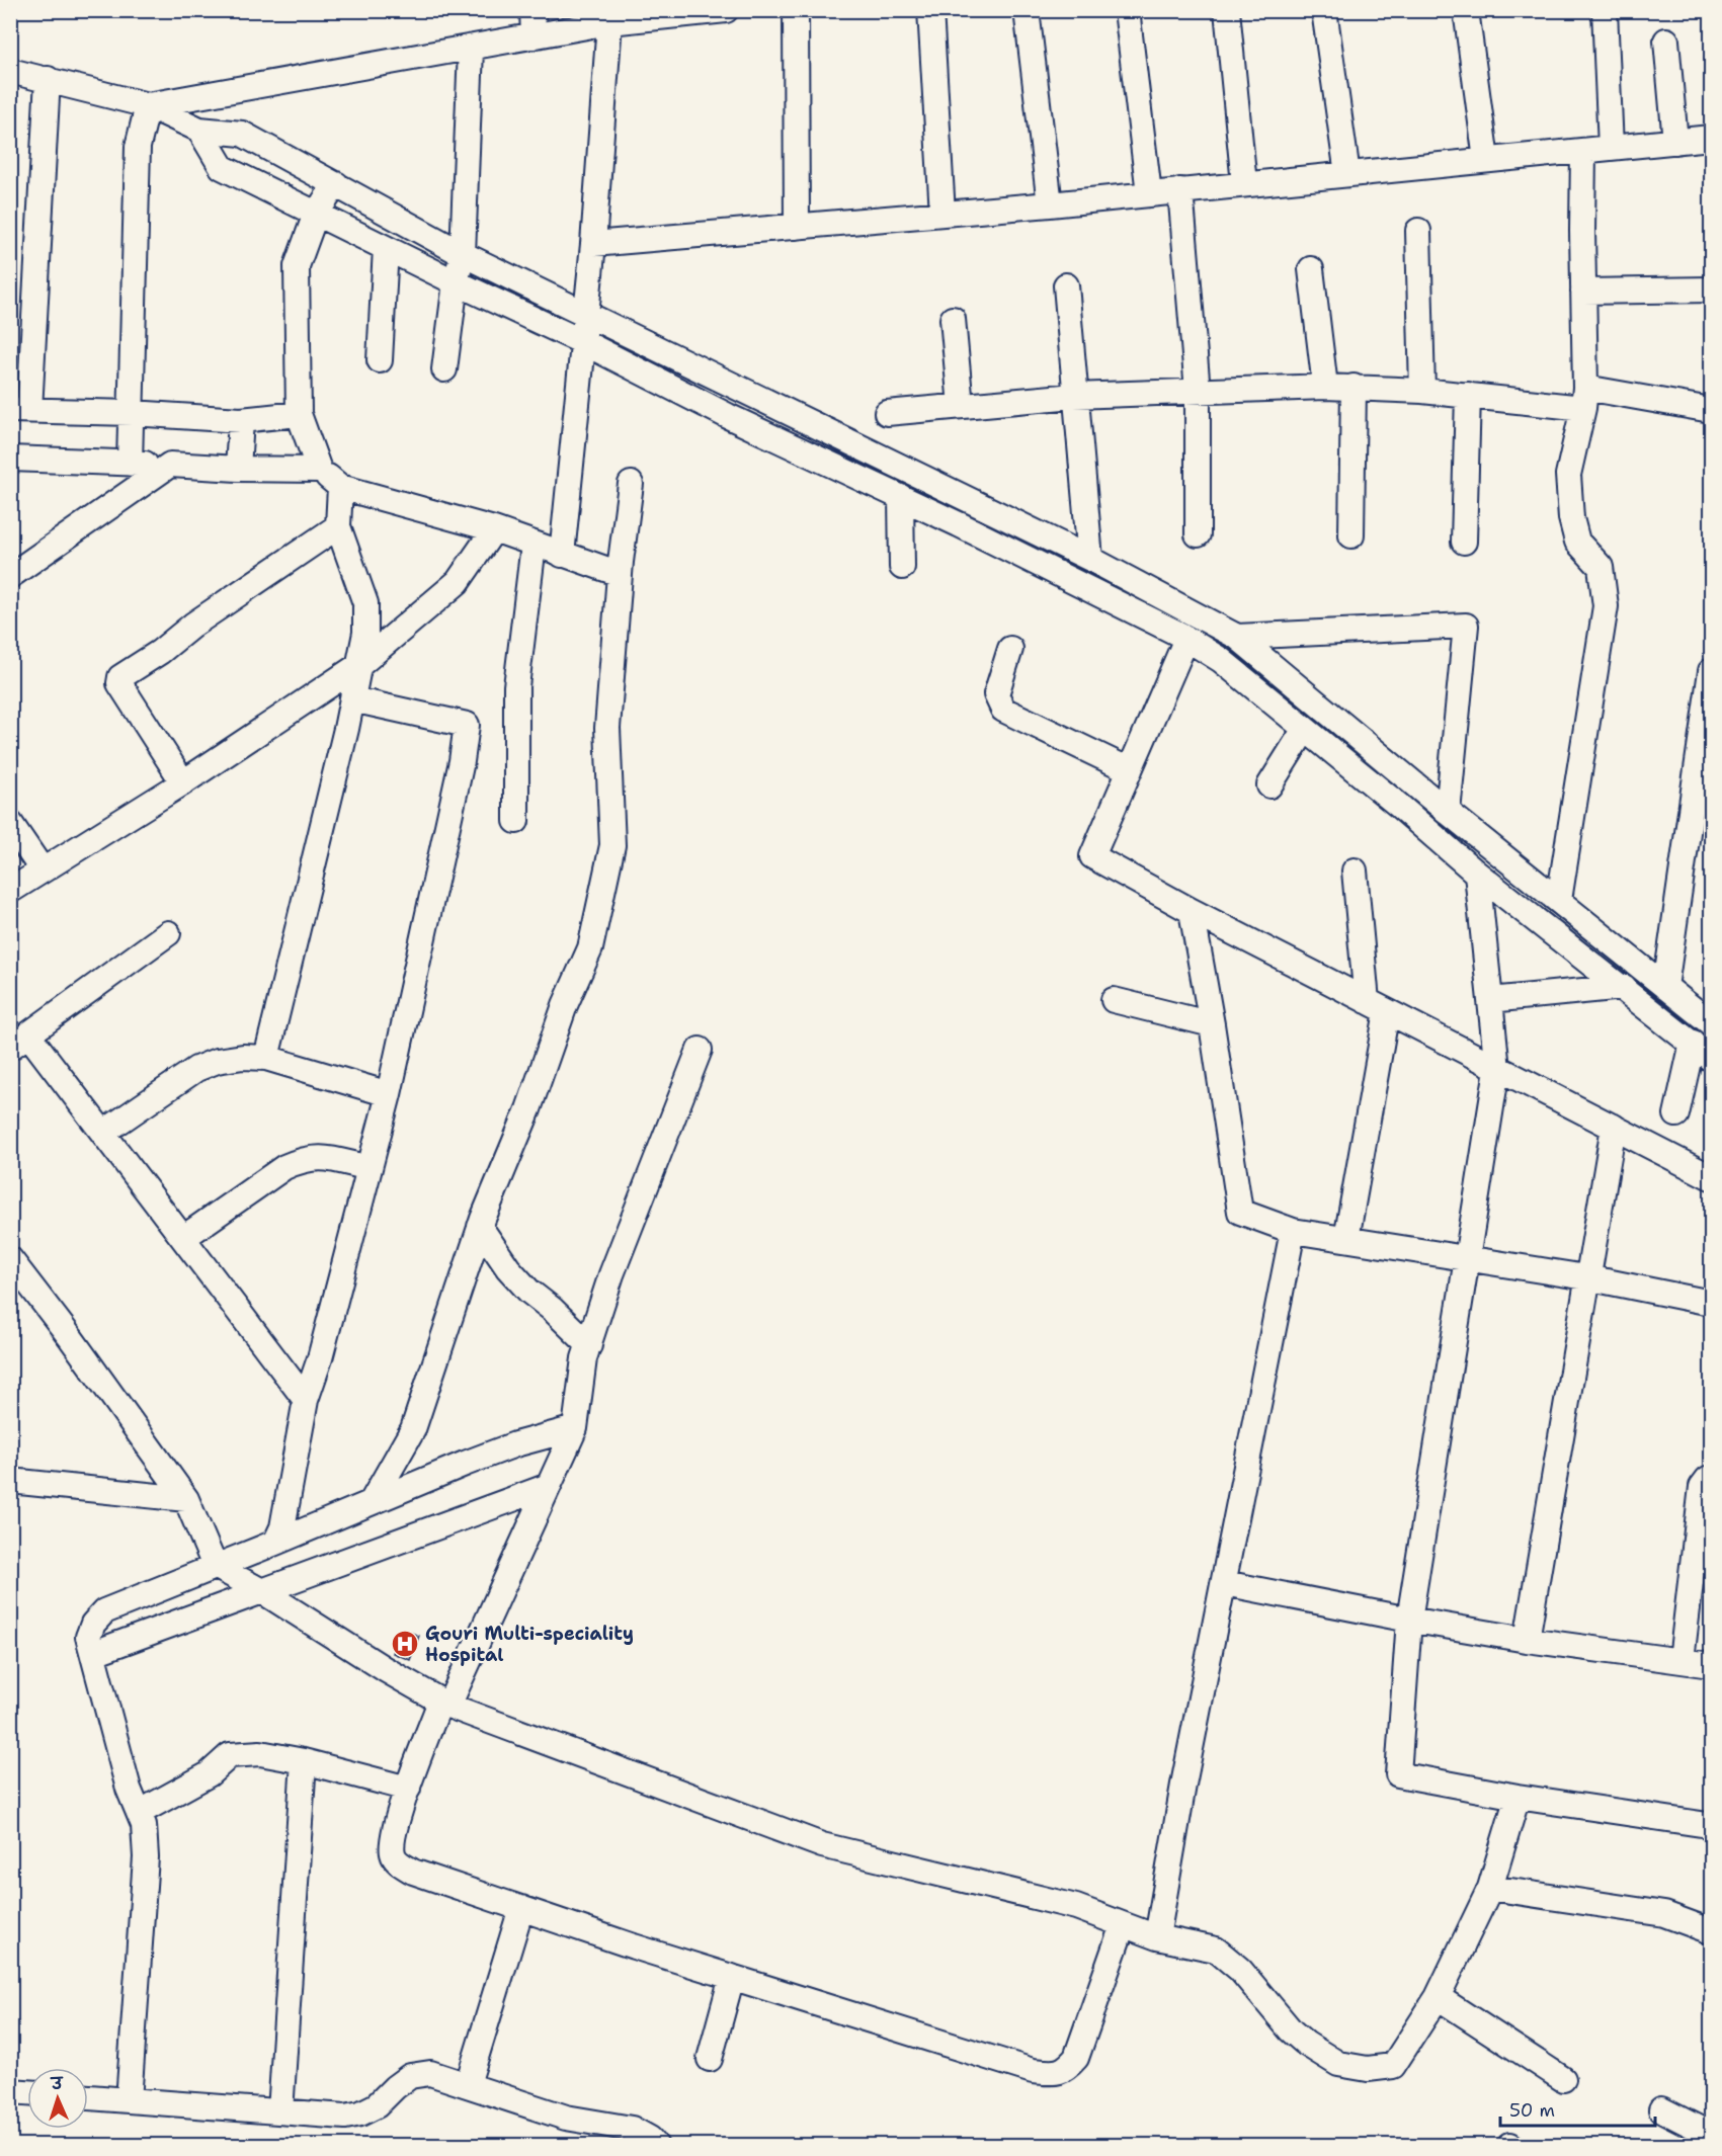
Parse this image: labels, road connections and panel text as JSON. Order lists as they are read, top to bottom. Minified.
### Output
{"places":{"hospital":["Gouri Multi-speciality Hospital"]},"scale_bar":"50 m","north":"top"}
